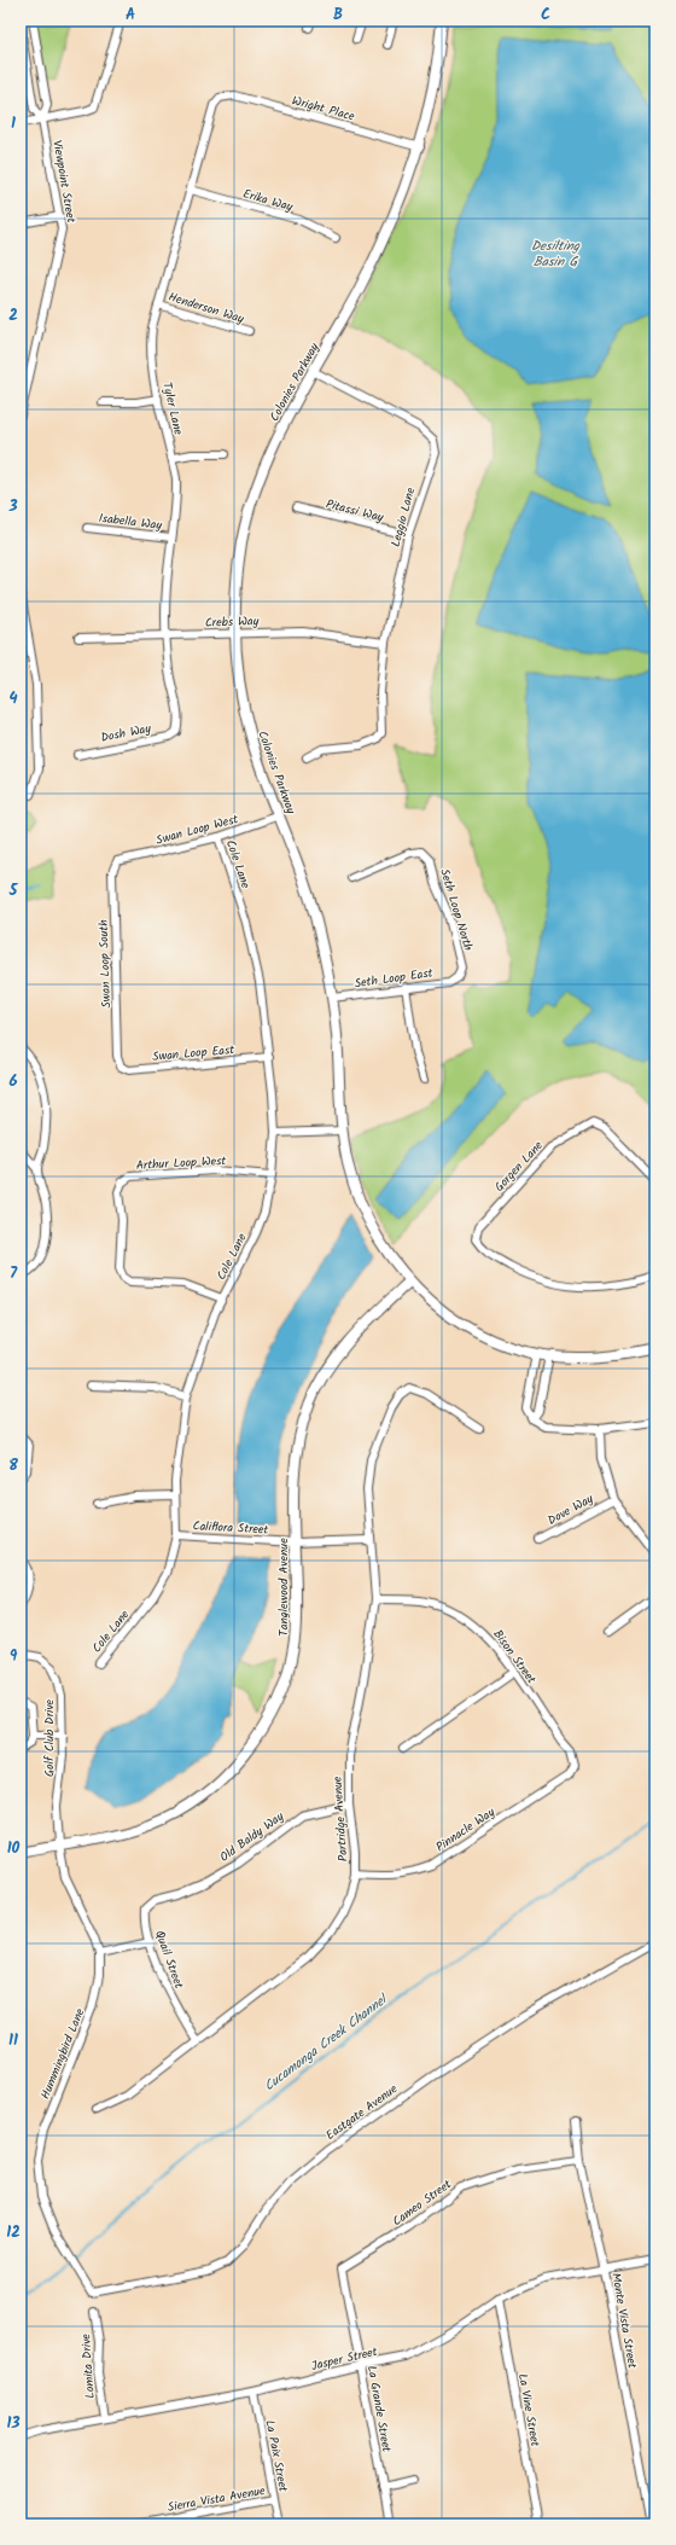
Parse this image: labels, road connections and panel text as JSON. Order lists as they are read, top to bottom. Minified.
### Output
{"streets":{"street":["Wright Place","Viewpoint Street","Erika Way","Henderson Way","Colonies Parkway","Tyler Lane","Pitassi Way","Leggio Lane","Isabella Way","Crebs Way","Dosh Way","Swan Loop West","Cole Lane","Seth Loop North","Swan Loop South","Seth Loop East","Swan Loop East","Arthur Loop West","Gorgen Lane","Dove Way","Califlora Street","Tanglewood Avenue","Bison Street","Golf Club Drive","Partridge Avenue","Pinnacle Way","Old Baldy Way","Quail Street","Hummingbird Lane","Eastgate Avenue","Cameo Street","Monte Vista Street","Jasper Street","Lomita Drive","La Grande Street","La Vine Street","La Paix Street","Sierra Vista Avenue"]},"crossings":[["Wright Place","Colonies Parkway"],["Wright Place","Tyler Lane"],["Erika Way","Tyler Lane"],["Henderson Way","Tyler Lane"],["Colonies Parkway","Leggio Lane"],["Colonies Parkway","Crebs Way"],["Colonies Parkway","Swan Loop West"],["Colonies Parkway","Seth Loop East"],["Colonies Parkway","Tanglewood Avenue"],["Tyler Lane","Isabella Way"],["Tyler Lane","Crebs Way"],["Tyler Lane","Dosh Way"],["Pitassi Way","Leggio Lane"],["Leggio Lane","Crebs Way"],["Swan Loop West","Cole Lane"],["Swan Loop West","Swan Loop South"],["Cole Lane","Swan Loop East"],["Cole Lane","Arthur Loop West"],["Cole Lane","Califlora Street"],["Seth Loop North","Seth Loop East"],["Swan Loop South","Swan Loop East"],["Califlora Street","Tanglewood Avenue"],["Califlora Street","Partridge Avenue"],["Tanglewood Avenue","Golf Club Drive"],["Tanglewood Avenue","Hummingbird Lane"],["Bison Street","Partridge Avenue"],["Bison Street","Pinnacle Way"],["Golf Club Drive","Hummingbird Lane"],["Partridge Avenue","Pinnacle Way"],["Partridge Avenue","Old Baldy Way"],["Partridge Avenue","Quail Street"],["Old Baldy Way","Quail Street"],["Hummingbird Lane","Eastgate Avenue"],["Cameo Street","Monte Vista Street"],["Cameo Street","La Grande Street"],["Monte Vista Street","Jasper Street"],["Jasper Street","Lomita Drive"],["Jasper Street","La Grande Street"],["Jasper Street","La Vine Street"],["Jasper Street","La Paix Street"],["La Paix Street","Sierra Vista Avenue"]],"water":["Desilting Basin G","Cucamonga Creek Channel"],"grid":{"columns":["A","B","C"],"rows":["1","2","3","4","5","6","7","8","9","10","11","12","13"]}}
